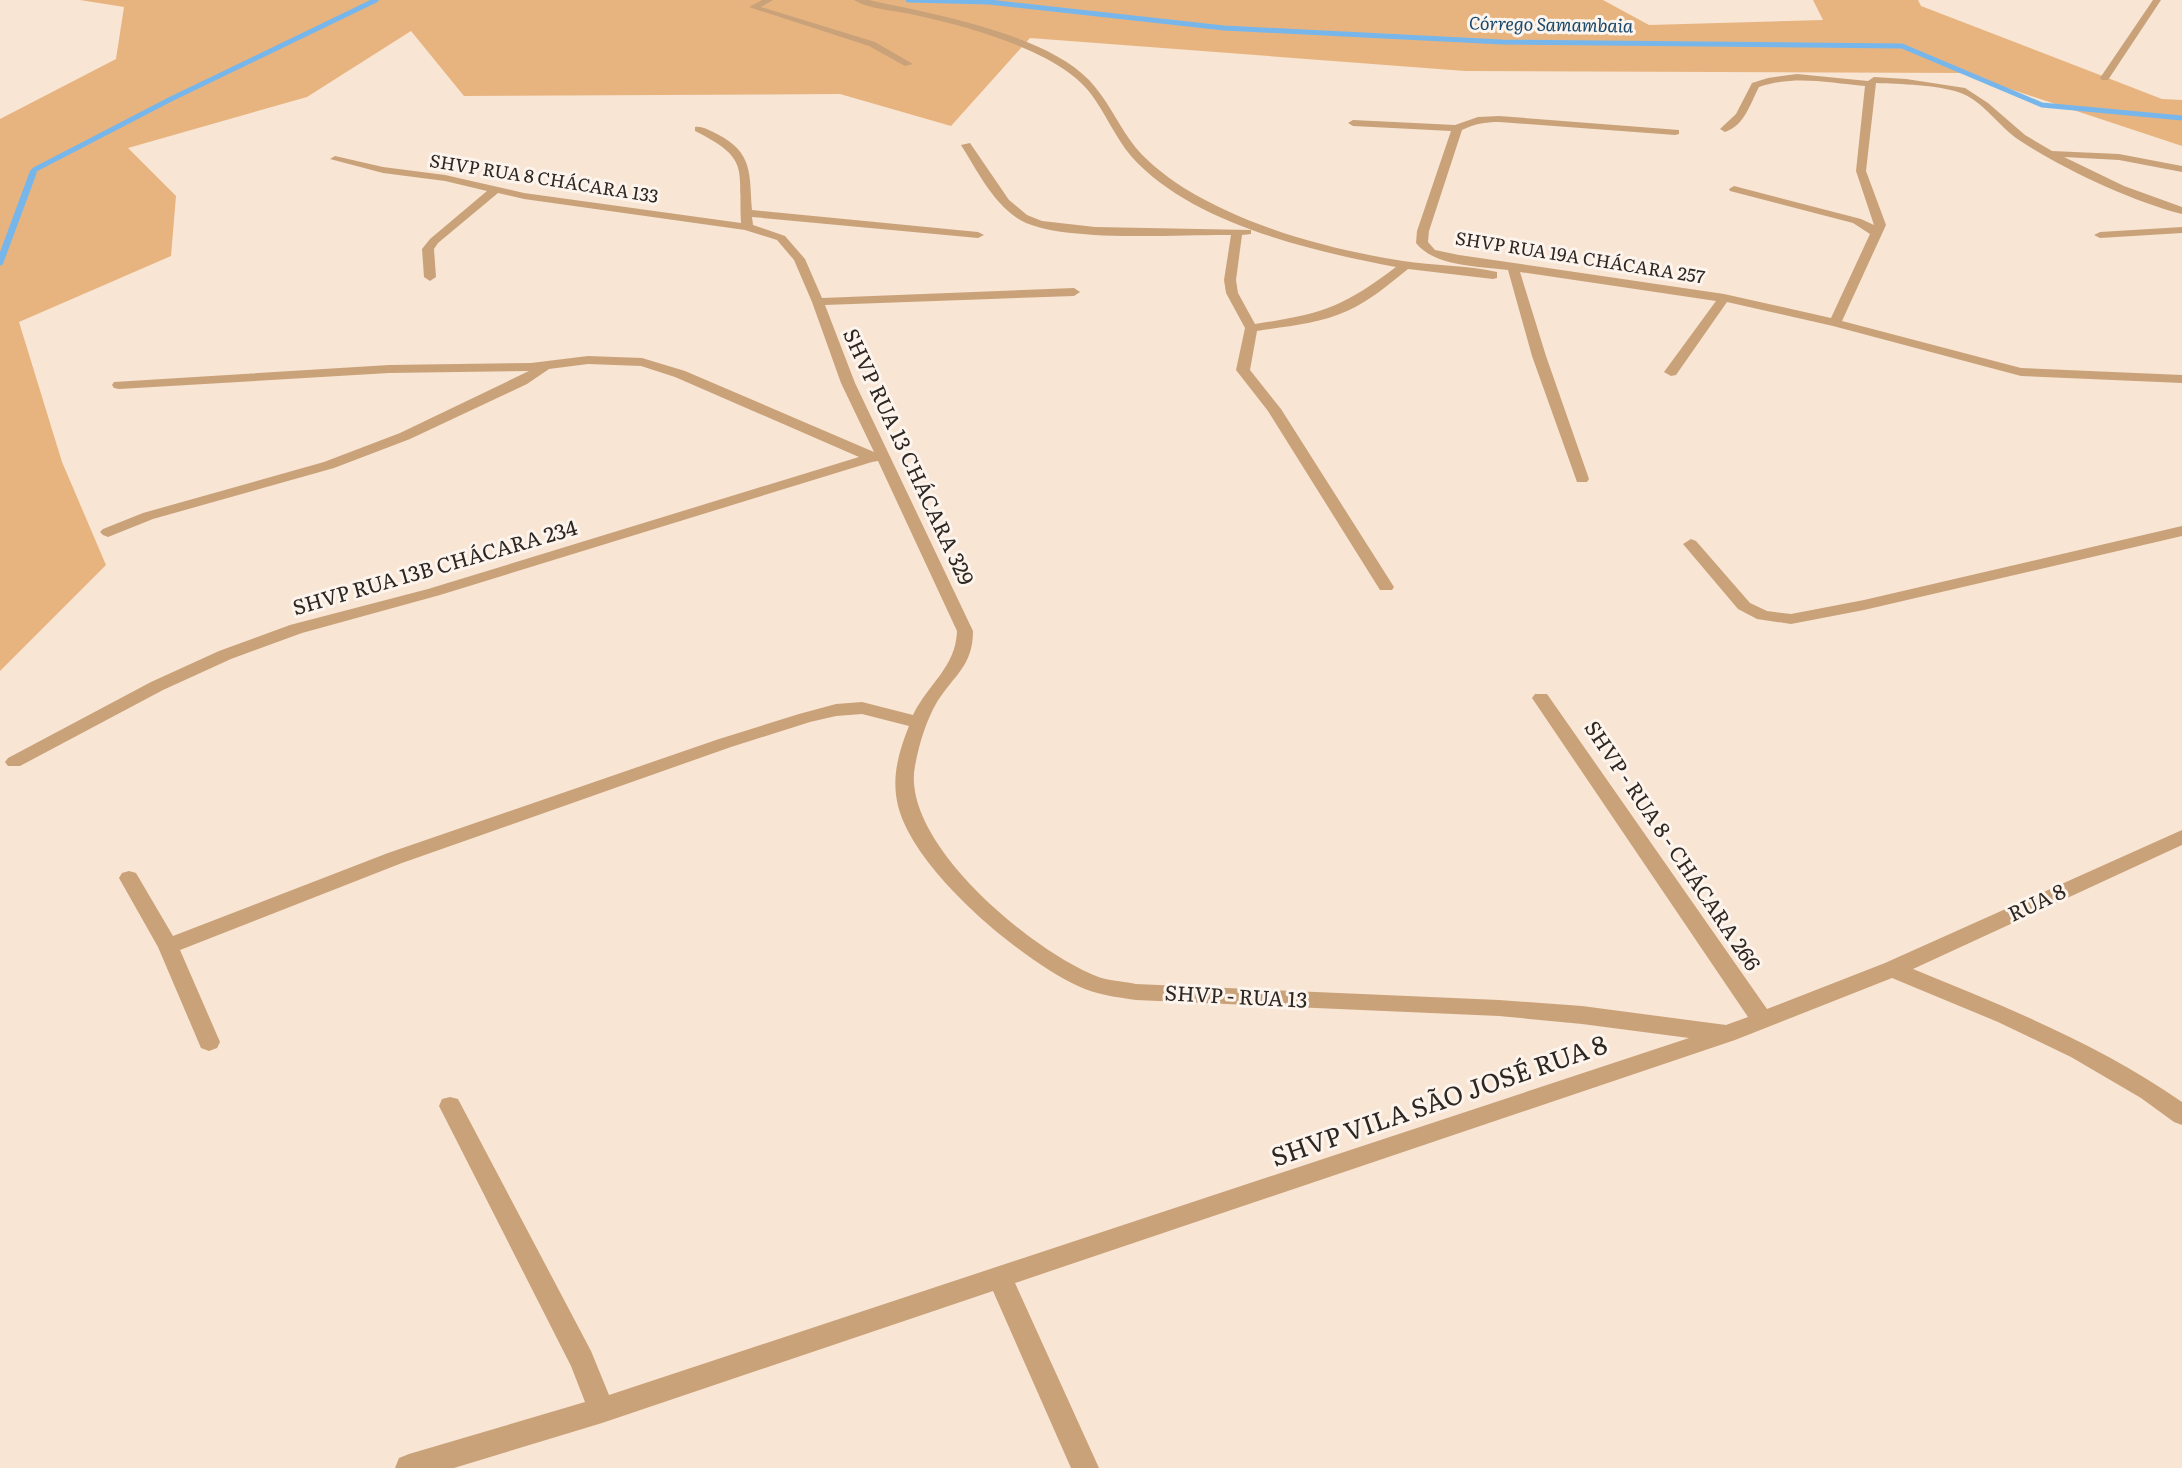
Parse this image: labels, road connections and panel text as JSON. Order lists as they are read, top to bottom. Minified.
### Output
{"streets":{"street":["SHVP RUA 8 CHÁCARA 133","SHVP RUA 19A CHÁCARA 257","SHVP RUA 13 CHÁCARA 329","SHVP RUA 13B CHÁCARA 234","SHVP - RUA 8 - CHÁCARA 266","RUA 8","SHVP - RUA 13","SHVP VILA SÃO JOSÉ RUA 8"]},"crossings":[["SHVP RUA 8 CHÁCARA 133","SHVP RUA 13 CHÁCARA 329"],["SHVP RUA 13 CHÁCARA 329","SHVP RUA 13B CHÁCARA 234"],["SHVP RUA 13 CHÁCARA 329","SHVP - RUA 13"],["SHVP - RUA 8 - CHÁCARA 266","SHVP VILA SÃO JOSÉ RUA 8"],["RUA 8","SHVP VILA SÃO JOSÉ RUA 8"],["SHVP - RUA 13","SHVP VILA SÃO JOSÉ RUA 8"]],"water":["Córrego Samambaia"]}
